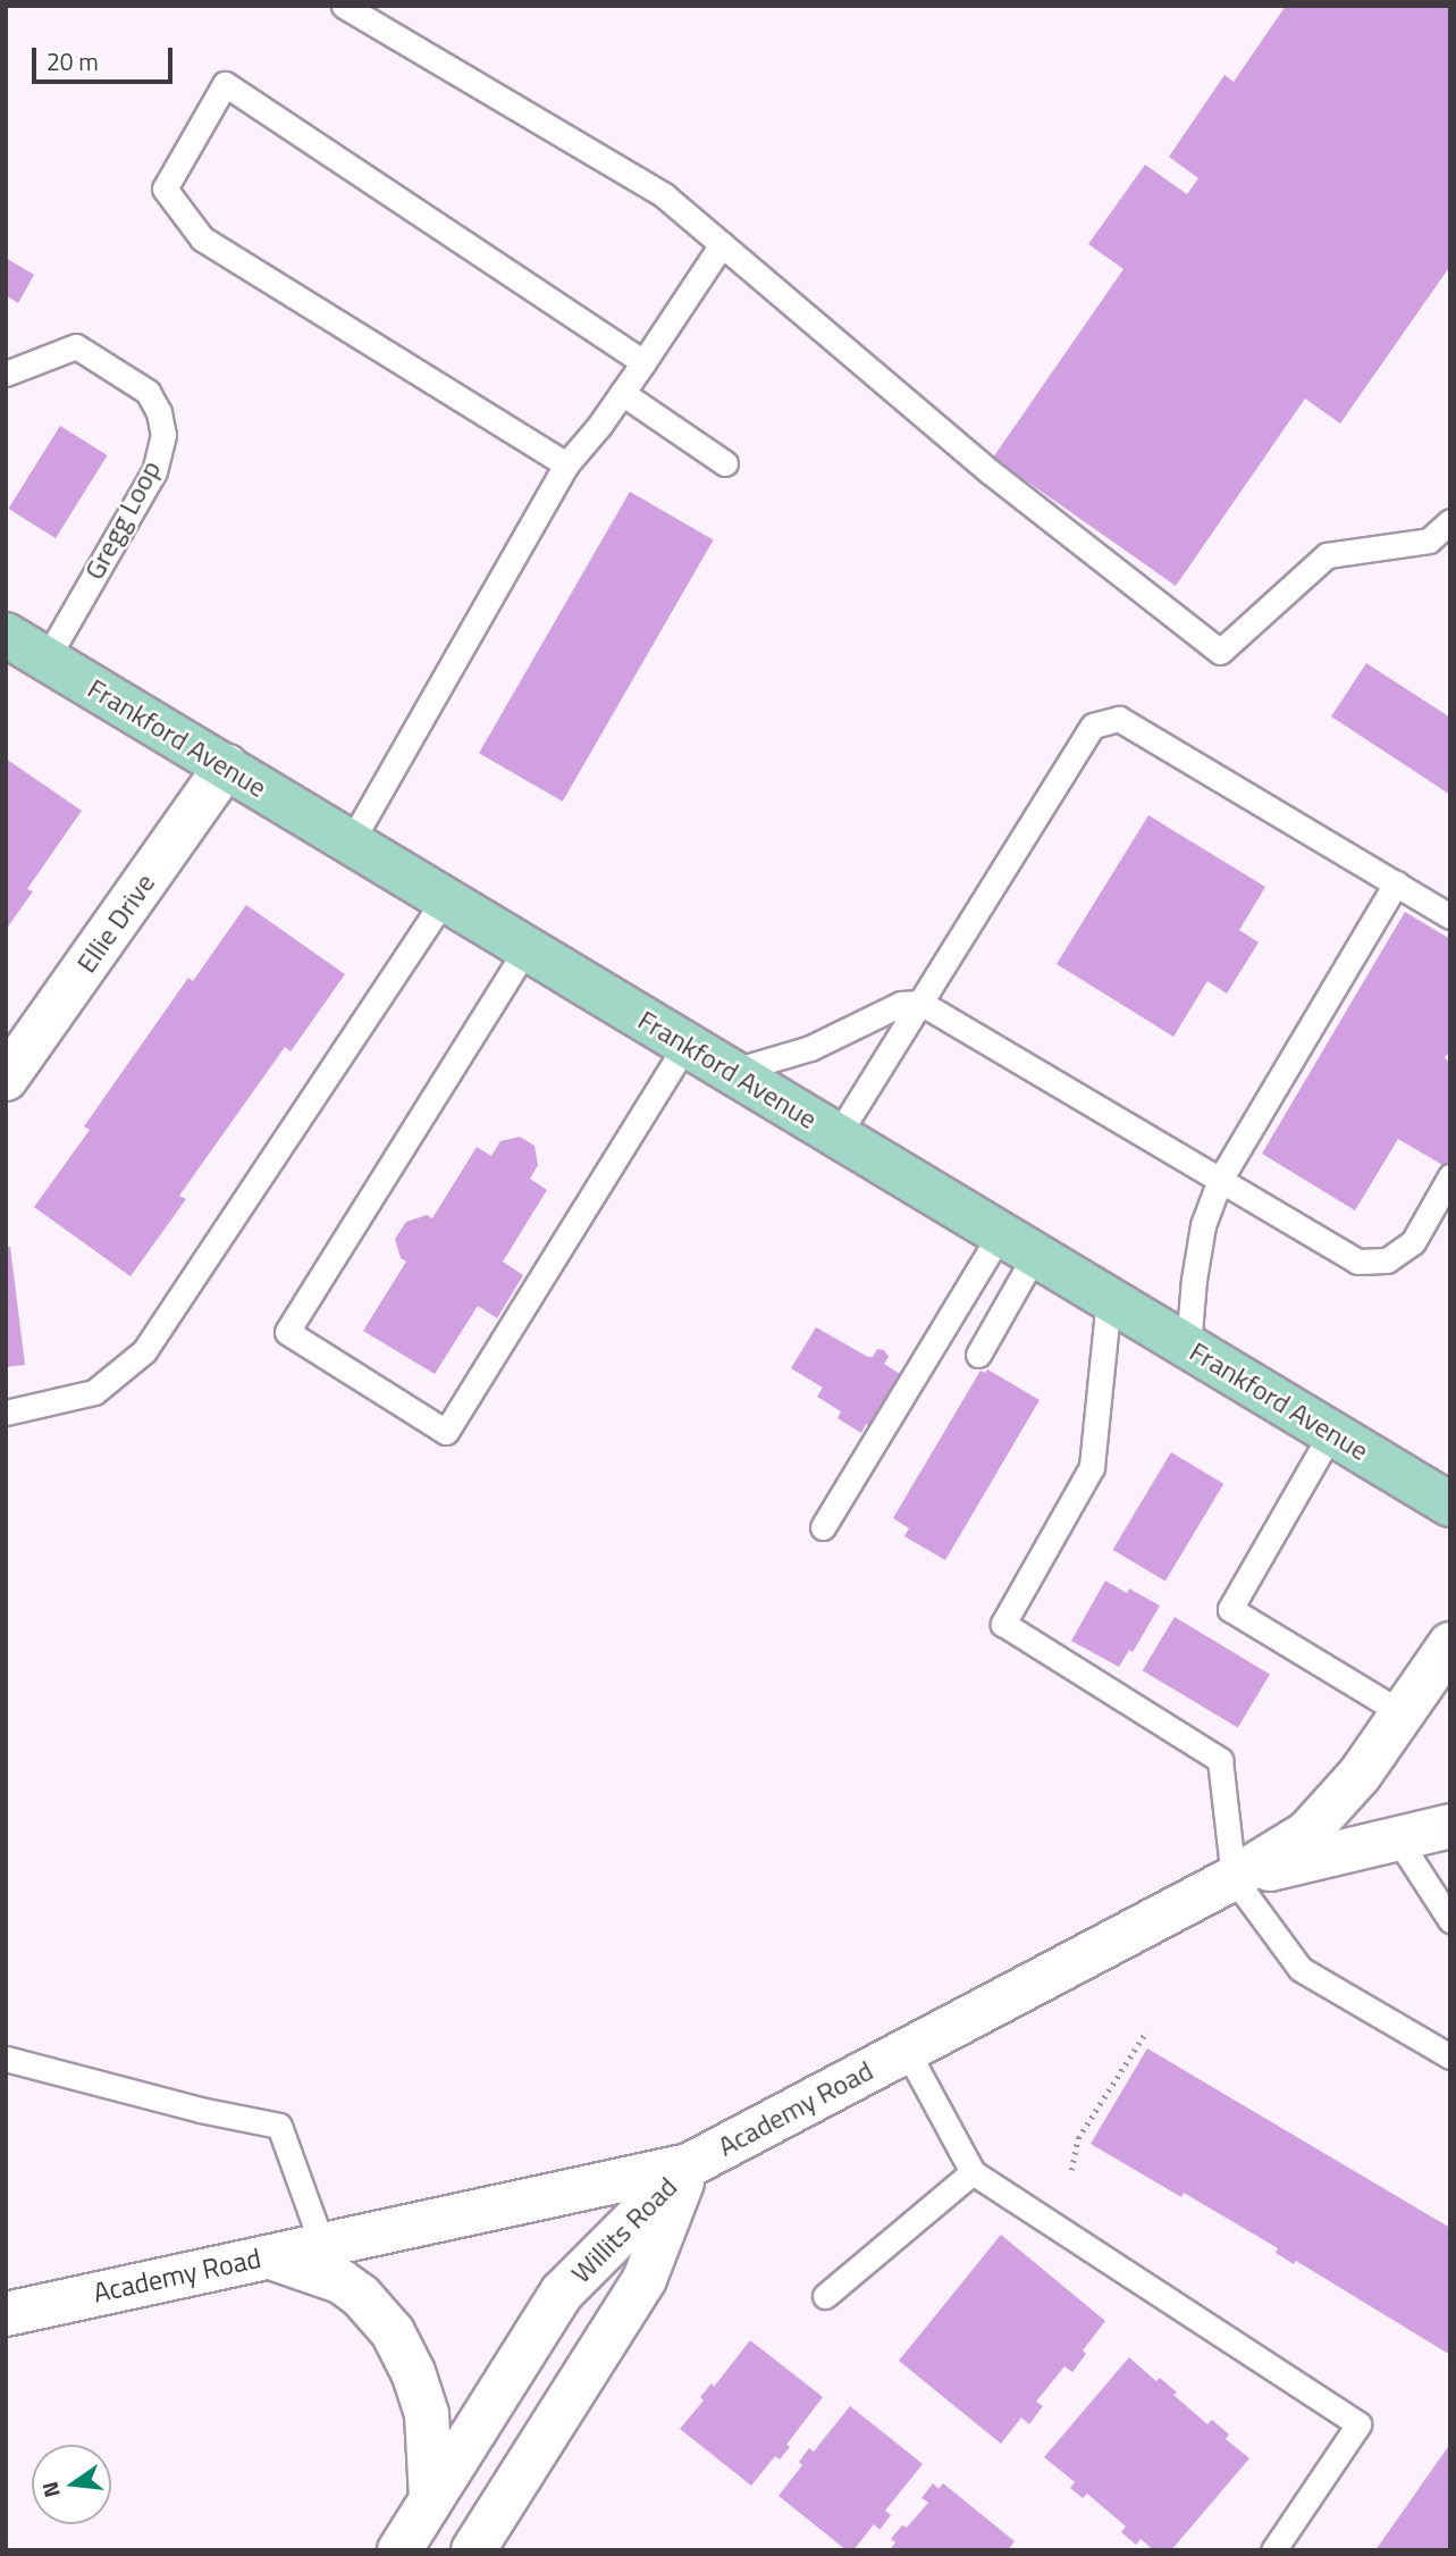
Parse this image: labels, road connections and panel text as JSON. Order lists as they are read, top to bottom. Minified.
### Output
{"streets":{"main road":["Frankford Avenue","Ellie Drive","Academy Road","Willits Road"],"lane":["Gregg Loop"]},"crossings":[["Gregg Loop","Frankford Avenue"],["Frankford Avenue","Ellie Drive"],["Academy Road","Willits Road"]],"scale_bar":"20 m","north":"left"}
